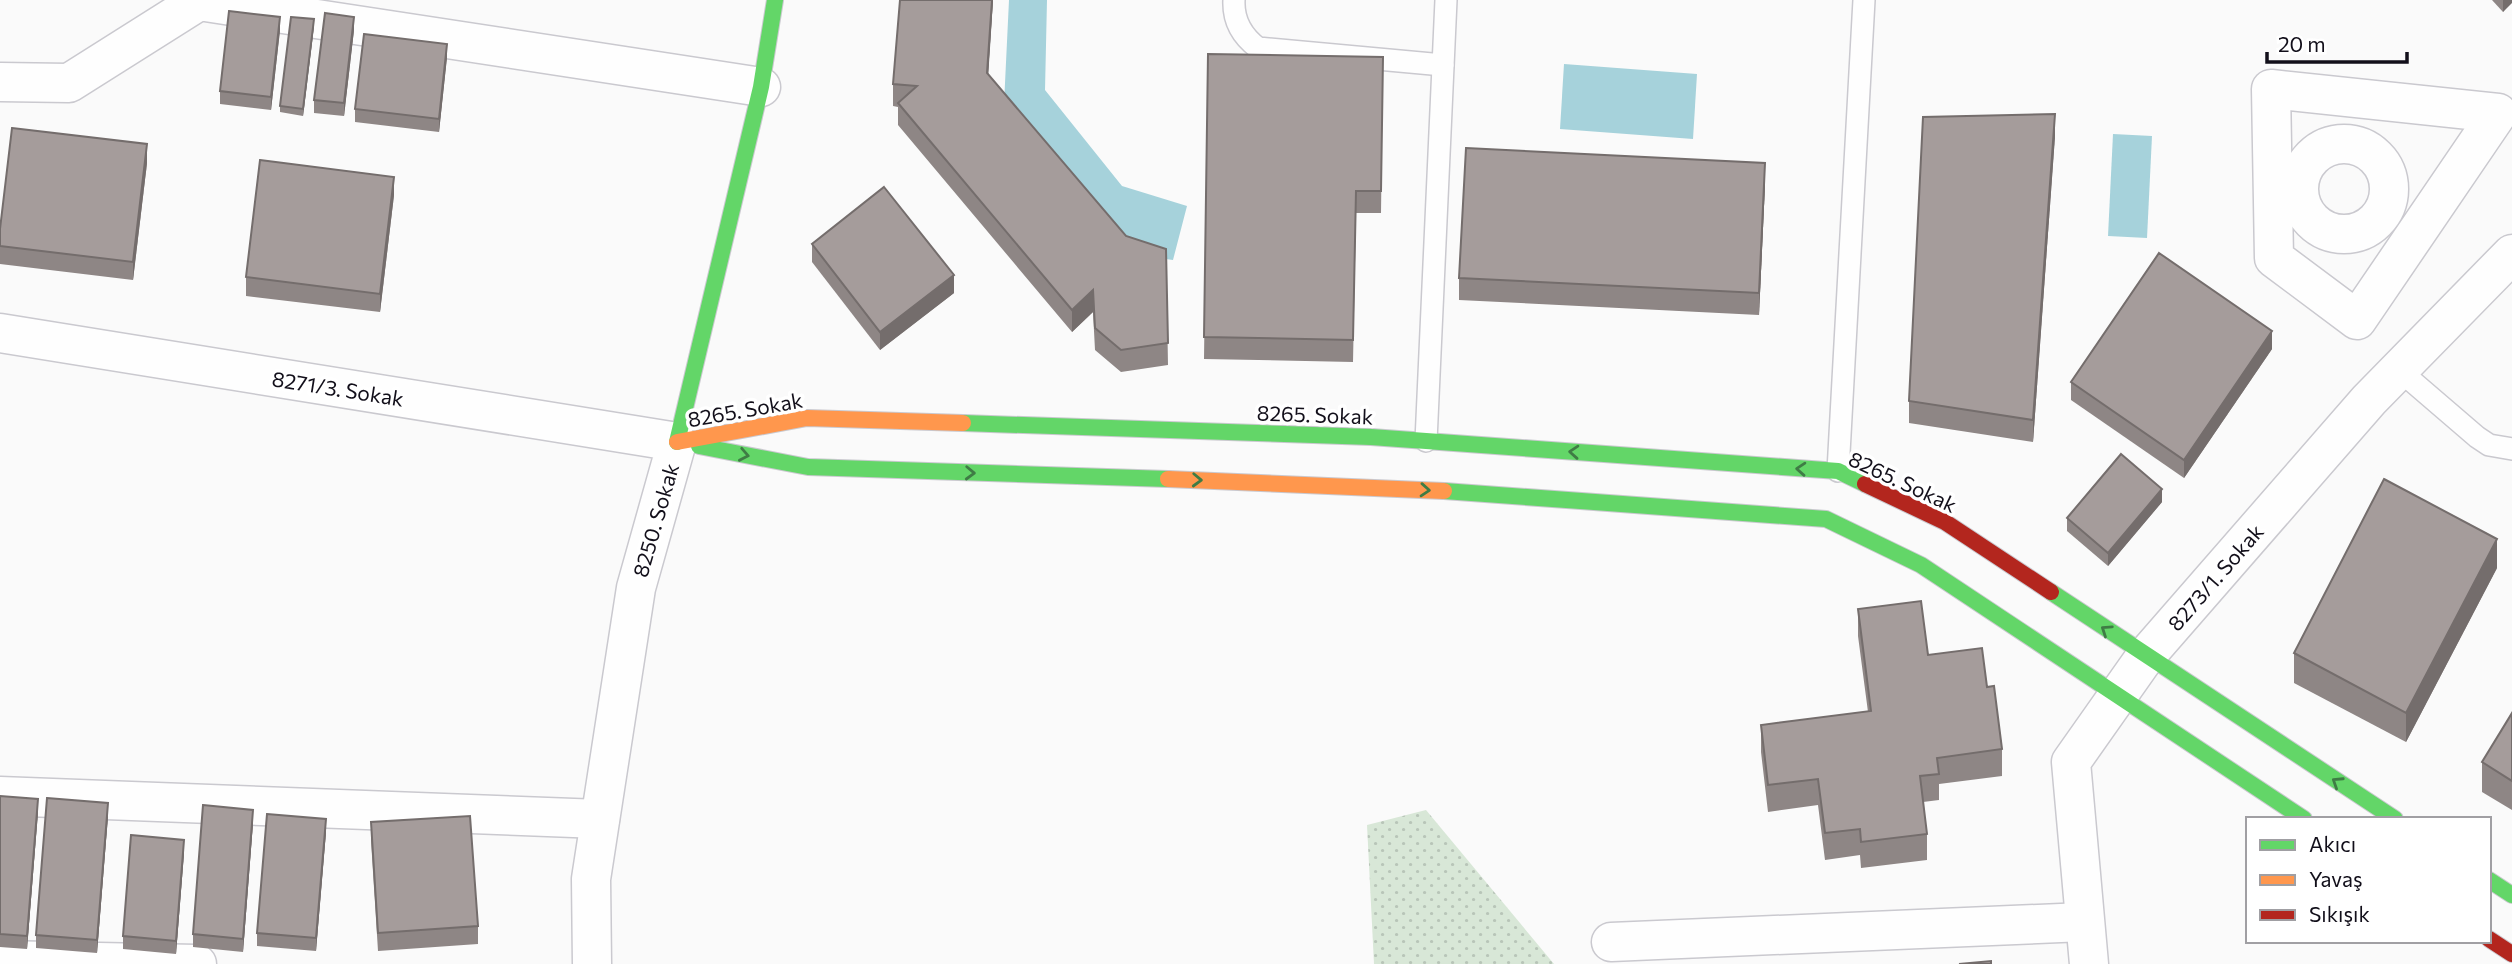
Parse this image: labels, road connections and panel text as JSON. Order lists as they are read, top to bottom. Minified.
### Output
{"streets":{"street":["8271/3. Sokak","8265. Sokak","8250. Sokak","8273/1. Sokak"]},"crossings":[["8271/3. Sokak","8265. Sokak"],["8271/3. Sokak","8250. Sokak"],["8265. Sokak","8250. Sokak"],["8265. Sokak","8273/1. Sokak"]],"legend":["Akıcı","Yavaş","Sıkışık"],"scale_bar":"20 m"}
